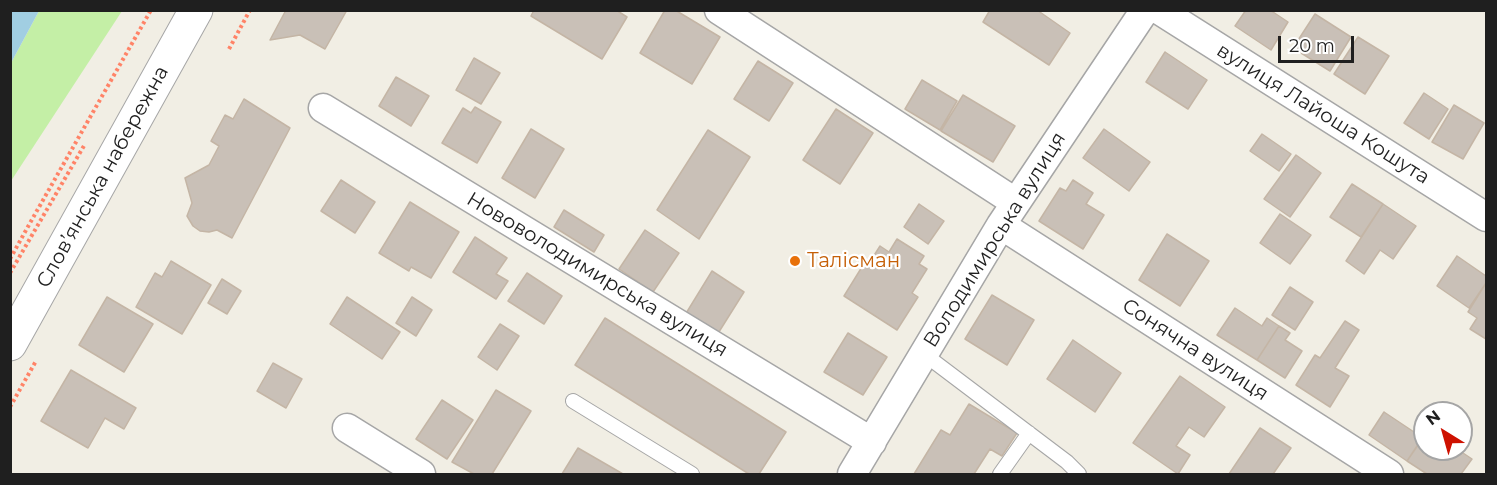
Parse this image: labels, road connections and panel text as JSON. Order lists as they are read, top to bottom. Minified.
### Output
{"streets":{"street":["вулиця Лайоша Кошута","Словʼянська набережна","Володимирська вулиця","Нововолодимирська вулиця","Сонячна вулиця"]},"crossings":[["Володимирська вулиця","Нововолодимирська вулиця"],["Володимирська вулиця","Сонячна вулиця"]],"places":["Талісман"],"scale_bar":"20 m","north":"top left"}
